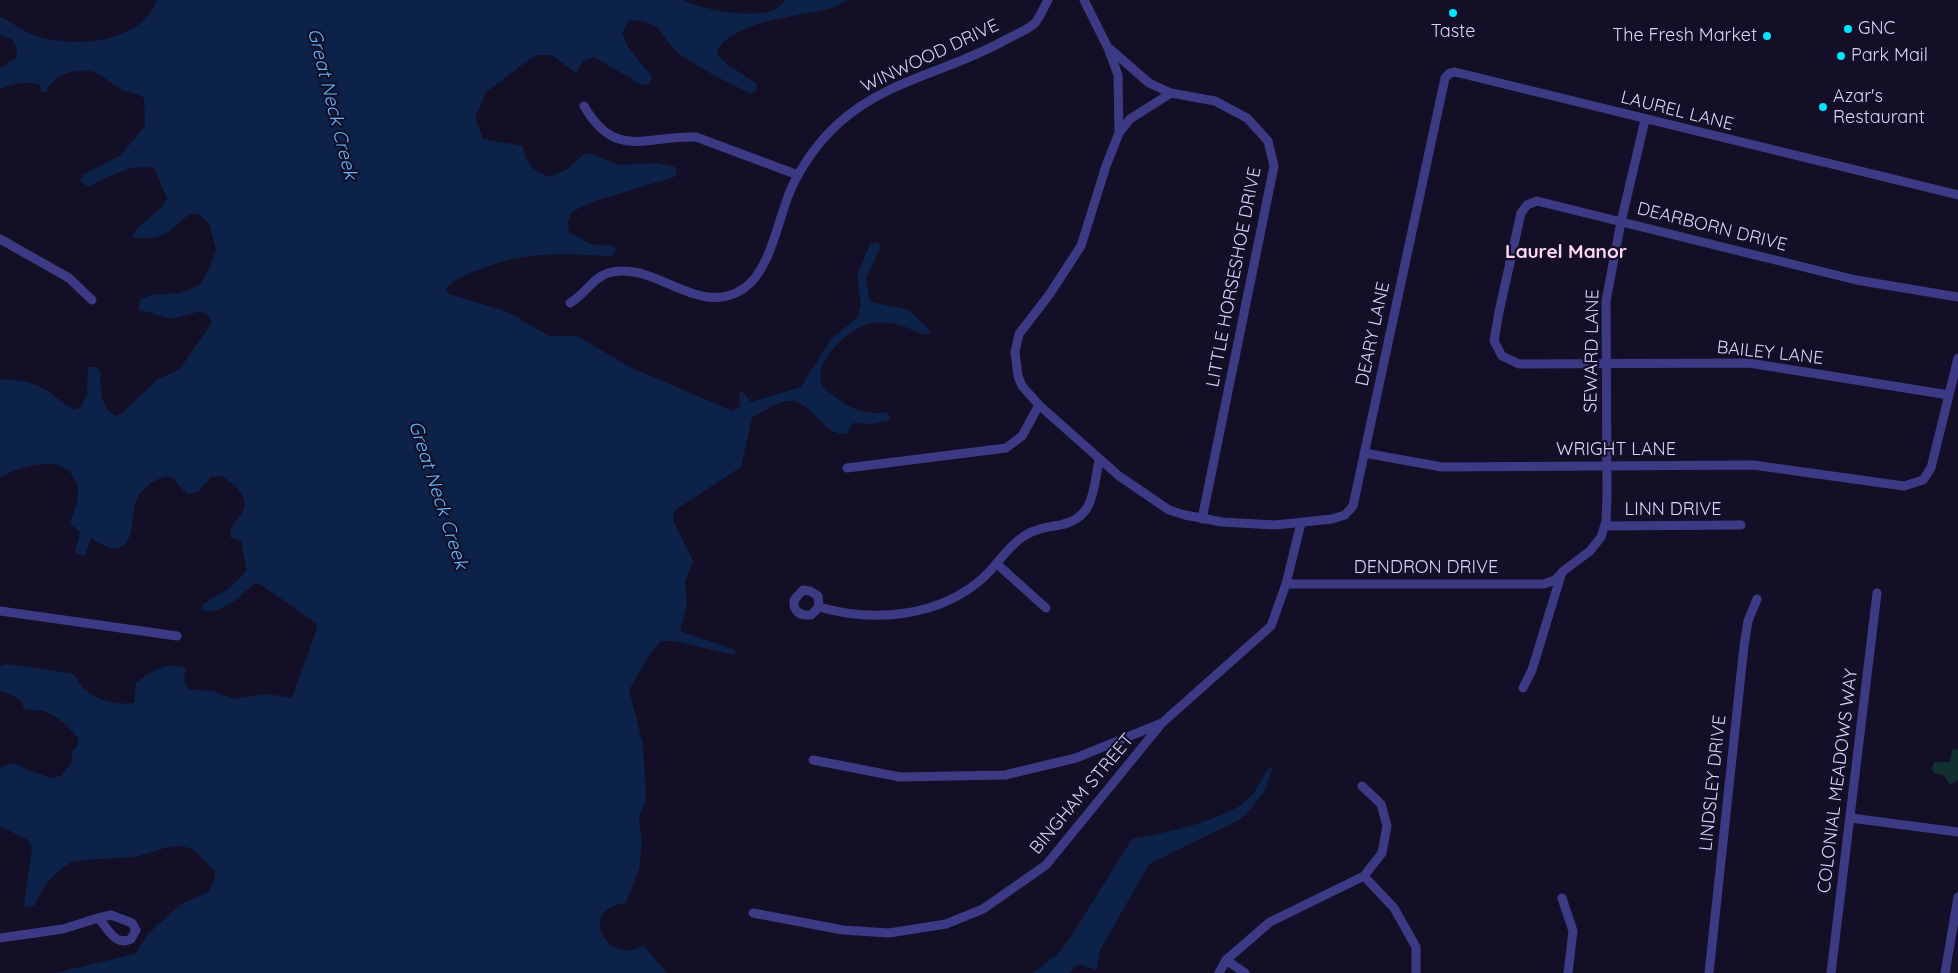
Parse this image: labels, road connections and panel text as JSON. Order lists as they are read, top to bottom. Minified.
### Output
{"streets":{"street":["WINWOOD DRIVE","LAUREL LANE","DEARBORN DRIVE","LITTLE HORSESHOE DRIVE","DEARY LANE","SEWARD LANE","BAILEY LANE","WRIGHT LANE","LINN DRIVE","DENDRON DRIVE","COLONIAL MEADOWS WAY","LINDSLEY DRIVE","BINGHAM STREET"]},"crossings":[["LAUREL LANE","DEARY LANE"],["LAUREL LANE","SEWARD LANE"],["DEARBORN DRIVE","SEWARD LANE"],["DEARBORN DRIVE","BAILEY LANE"],["LITTLE HORSESHOE DRIVE","DEARY LANE"],["DEARY LANE","WRIGHT LANE"],["DEARY LANE","BINGHAM STREET"],["SEWARD LANE","BAILEY LANE"],["SEWARD LANE","WRIGHT LANE"],["SEWARD LANE","LINN DRIVE"],["SEWARD LANE","DENDRON DRIVE"],["BAILEY LANE","WRIGHT LANE"],["LINN DRIVE","DENDRON DRIVE"],["DENDRON DRIVE","BINGHAM STREET"]],"districts":["Laurel Manor"],"water":["Great Neck Creek"],"places":["Taste","GNC","The Fresh Market","Park Mail","Azar's Restaurant"]}
